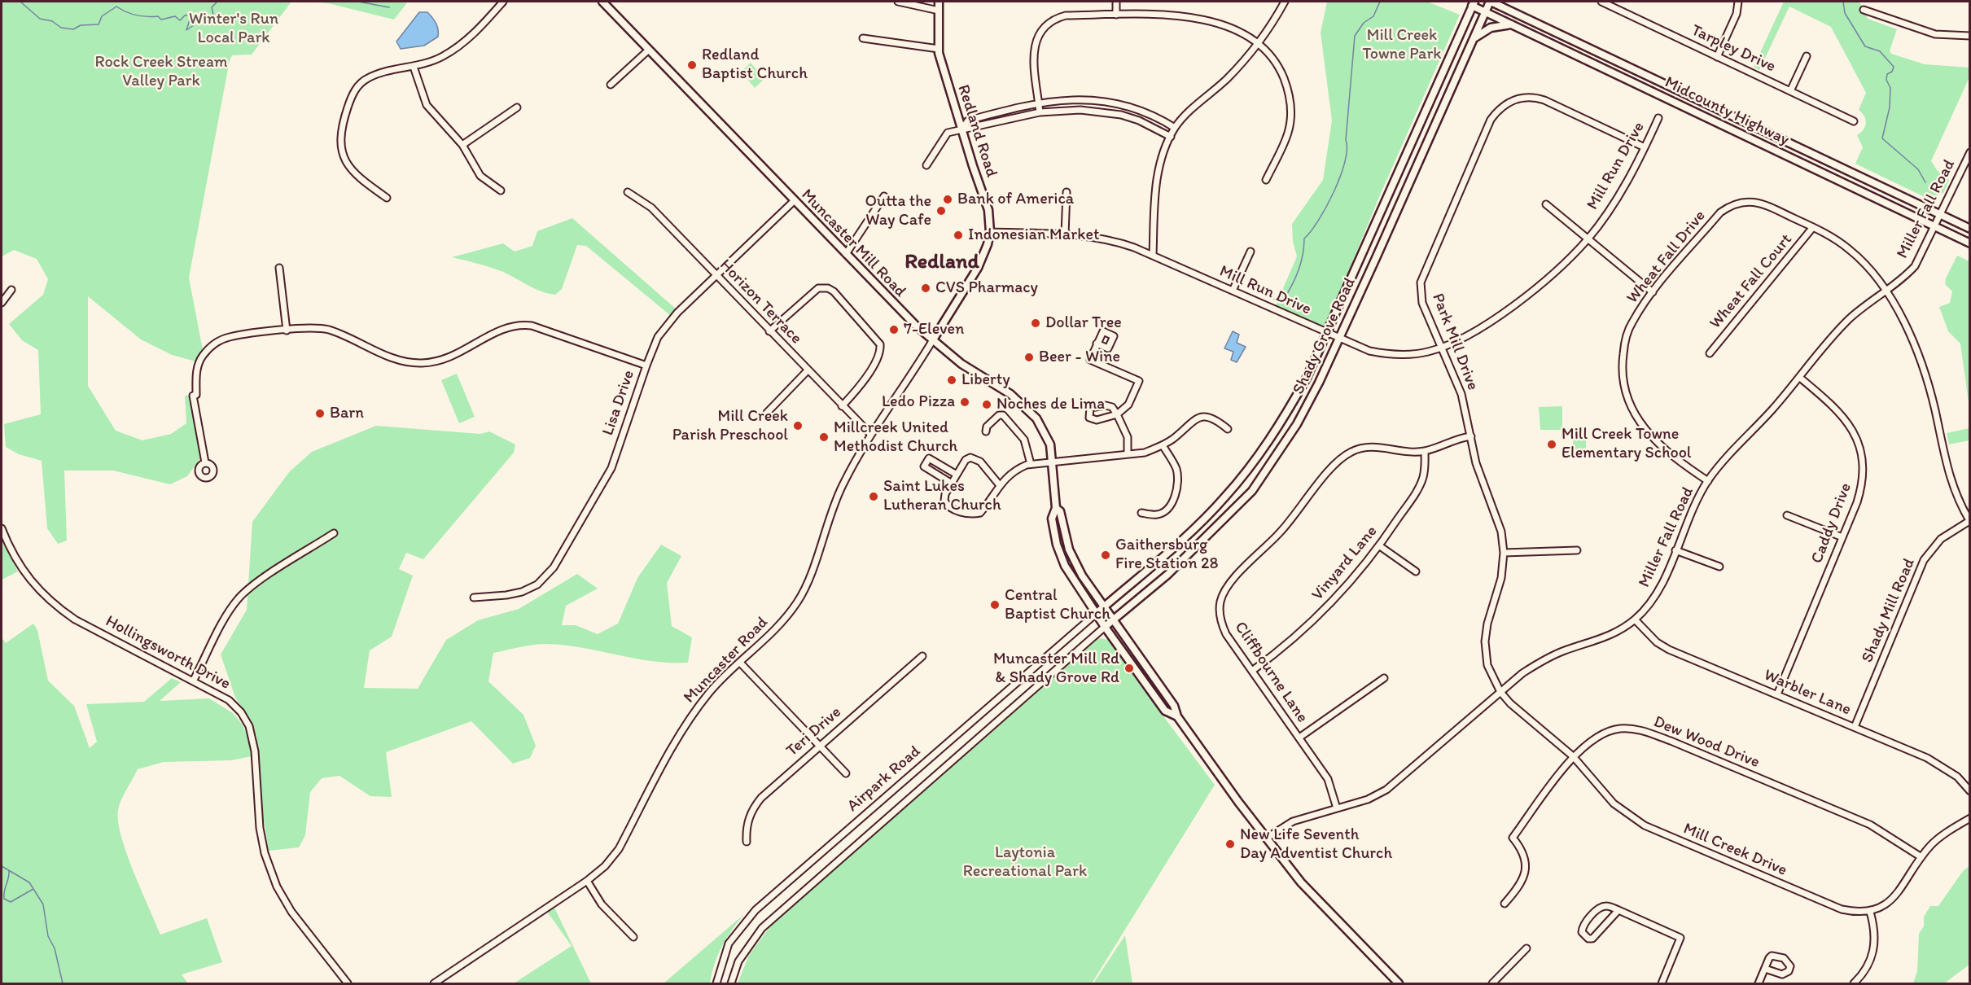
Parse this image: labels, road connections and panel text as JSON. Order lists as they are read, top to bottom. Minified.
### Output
{"streets":{"main road":["Midcounty Highway","Redland Road","Muncaster Mill Road","Shady Grove Road"],"street":["Tarpley Drive","Mill Run Drive","Miller Fall Road","Wheat Fall Drive","Wheat Fall Court","Horizon Terrace","Park Mill Drive","Lisa Drive","Caddy Drive","Vinyard Lane","Shady Mill Road","Hollingsworth Drive","Muncaster Road","Cliffbourne Lane","Warbler Lane","Teri Drive","Dew Wood Drive","Airpark Road","Mill Creek Drive"]},"crossings":[["Midcounty Highway","Miller Fall Road"],["Midcounty Highway","Shady Grove Road"],["Redland Road","Mill Run Drive"],["Redland Road","Muncaster Mill Road"],["Redland Road","Muncaster Road"],["Mill Run Drive","Shady Grove Road"],["Mill Run Drive","Park Mill Drive"],["Miller Fall Road","Muncaster Mill Road"],["Miller Fall Road","Wheat Fall Drive"],["Miller Fall Road","Park Mill Drive"],["Miller Fall Road","Caddy Drive"],["Miller Fall Road","Cliffbourne Lane"],["Miller Fall Road","Warbler Lane"],["Miller Fall Road","Mill Creek Drive"],["Muncaster Mill Road","Shady Grove Road"],["Muncaster Mill Road","Lisa Drive"],["Muncaster Mill Road","Muncaster Road"],["Muncaster Mill Road","Airpark Road"],["Wheat Fall Drive","Wheat Fall Court"],["Horizon Terrace","Lisa Drive"],["Horizon Terrace","Muncaster Road"],["Shady Grove Road","Airpark Road"],["Park Mill Drive","Cliffbourne Lane"],["Park Mill Drive","Mill Creek Drive"],["Caddy Drive","Warbler Lane"],["Vinyard Lane","Cliffbourne Lane"],["Shady Mill Road","Warbler Lane"],["Dew Wood Drive","Mill Creek Drive"]],"districts":["Redland"],"parks":["Winter's Run Local Park","Mill Creek Towne Park","Rock Creek Stream Valley Park","Laytonia Recreational Park"],"places":["Redland Baptist Church","Bank of America","Outta the Way Cafe","Indonesian Market","CVS Pharmacy","Dollar Tree","7-Eleven","Beer - Wine","Liberty","Ledo Pizza","Noches de Lima","Barn","Mill Creek Parish Preschool","Millcreek United Methodist Church","Mill Creek Towne Elementary School","Saint Lukes Lutheran Church","Gaithersburg Fire Station 28","Central Baptist Church","Muncaster Mill Rd & Shady Grove Rd","New Life Seventh Day Adventist Church"]}
